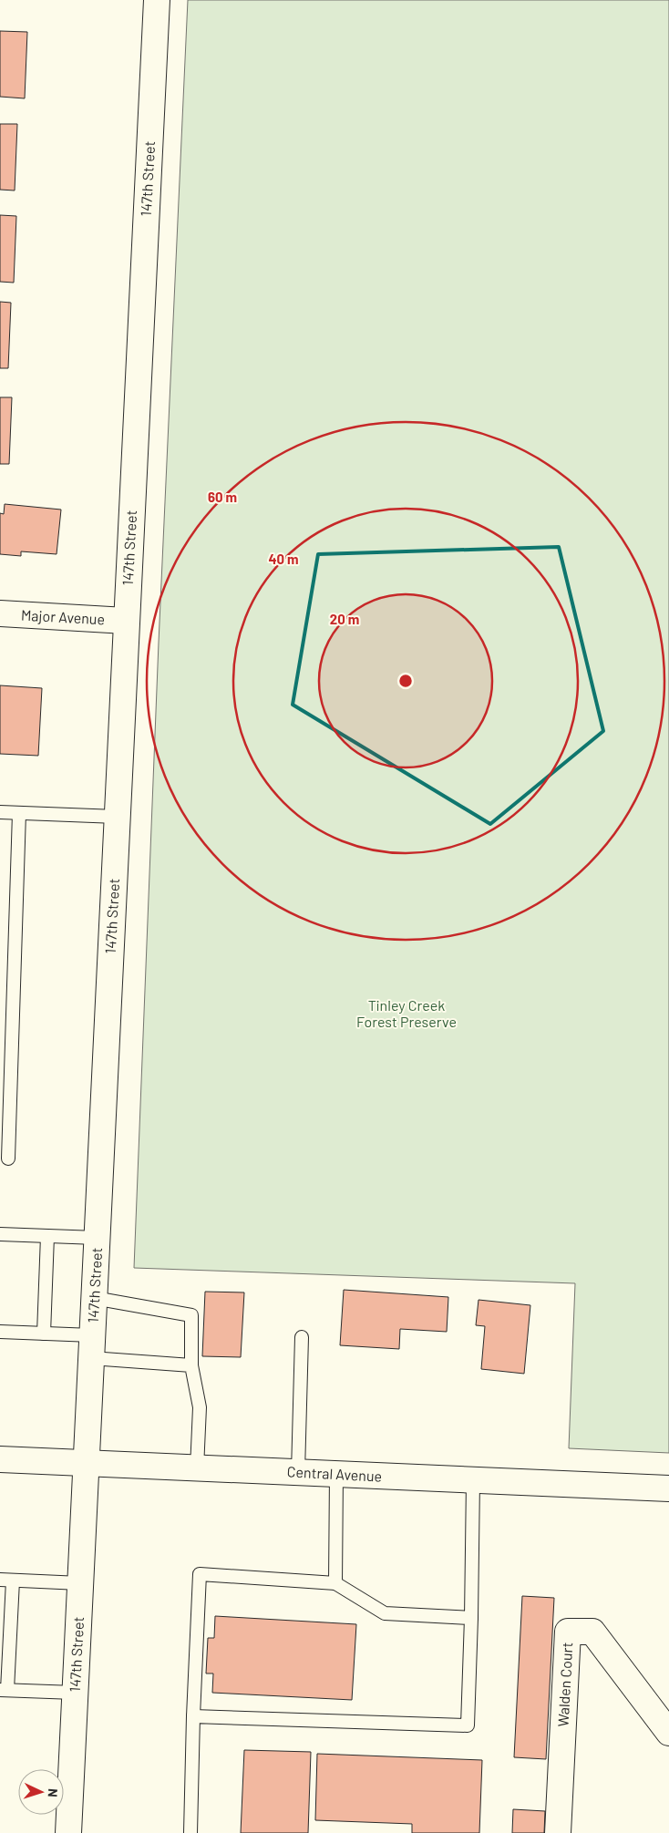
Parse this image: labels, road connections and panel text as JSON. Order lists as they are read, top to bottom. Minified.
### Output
{"streets":{"main road":["147th Street","Major Avenue","Central Avenue","Walden Court"]},"crossings":[["147th Street","Major Avenue"],["147th Street","Central Avenue"]],"parks":["Tinley Creek Forest Preserve"],"north":"right","rings":["60 m","40 m","20 m"]}
